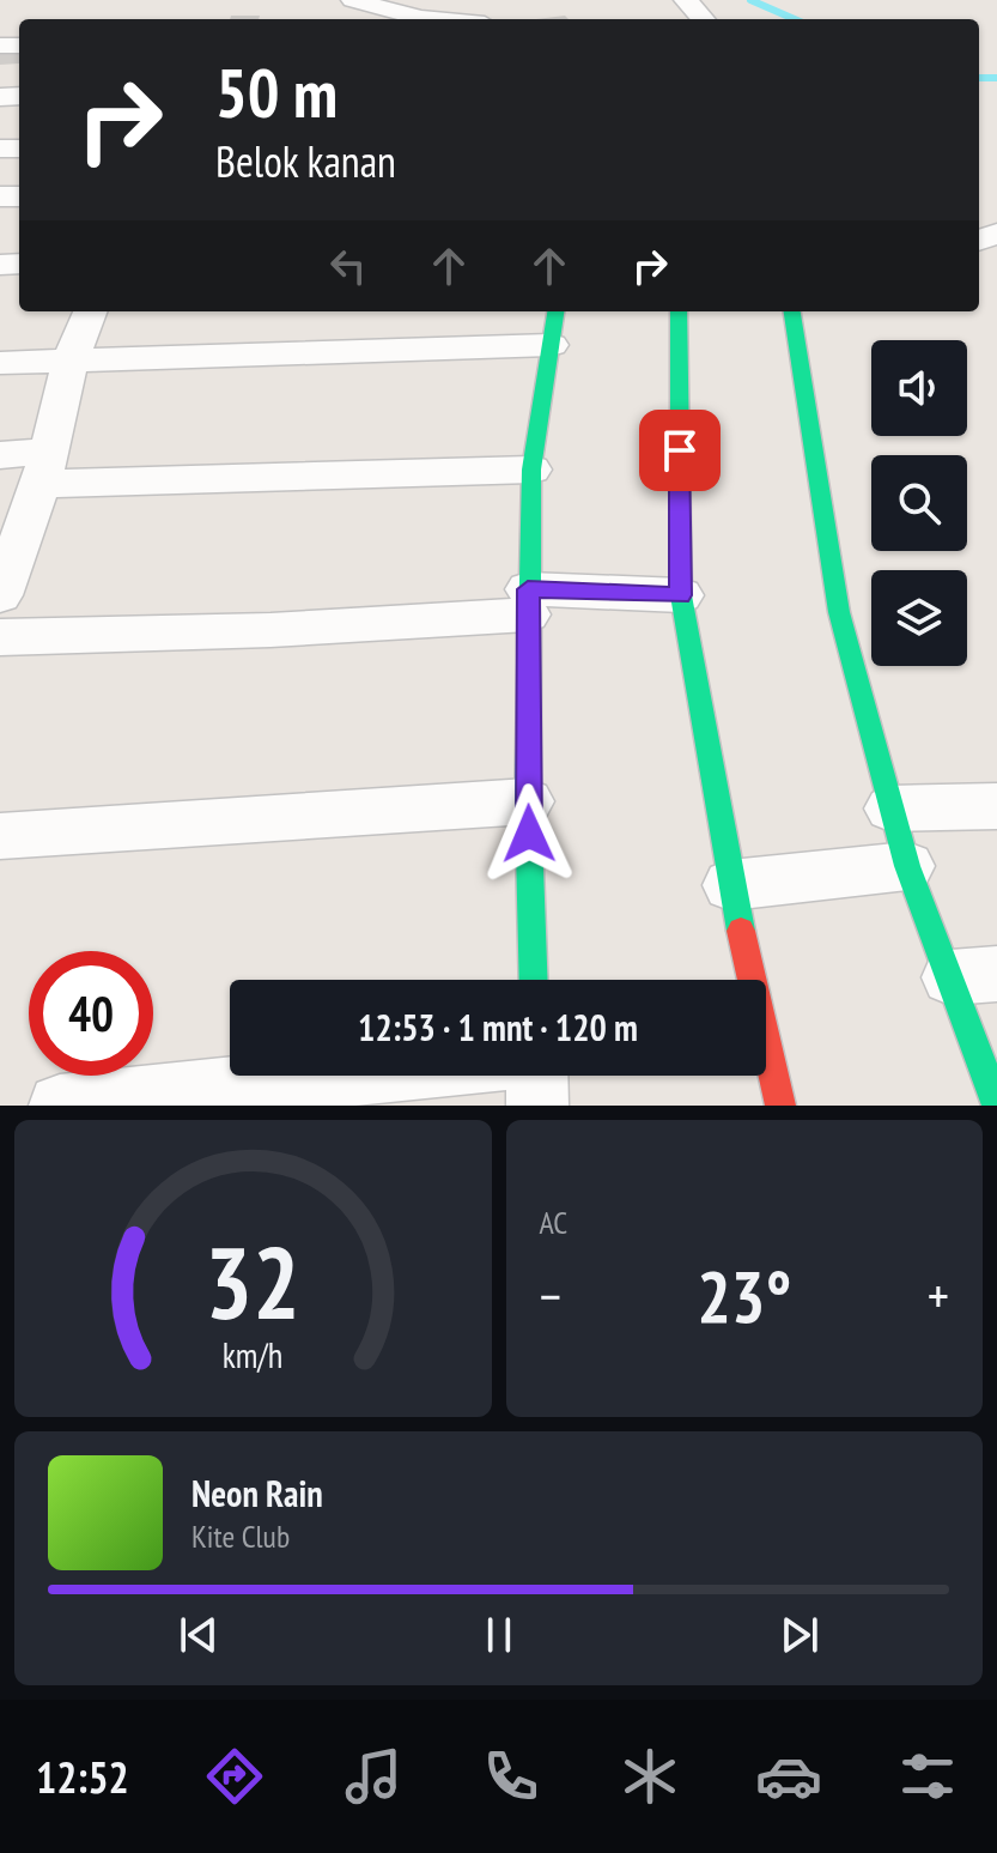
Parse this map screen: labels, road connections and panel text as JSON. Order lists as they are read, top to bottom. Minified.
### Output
{"page":{"turn":["50 m","Belok kanan"],"limit":"40","trip":"12:53 · 1 mnt · 120 m","tile":"AC","heat":["−","23°","+"],"song":["Neon Rain","Kite Club"],"tabs":"12:52","gauge":["32","km/h"]}}
